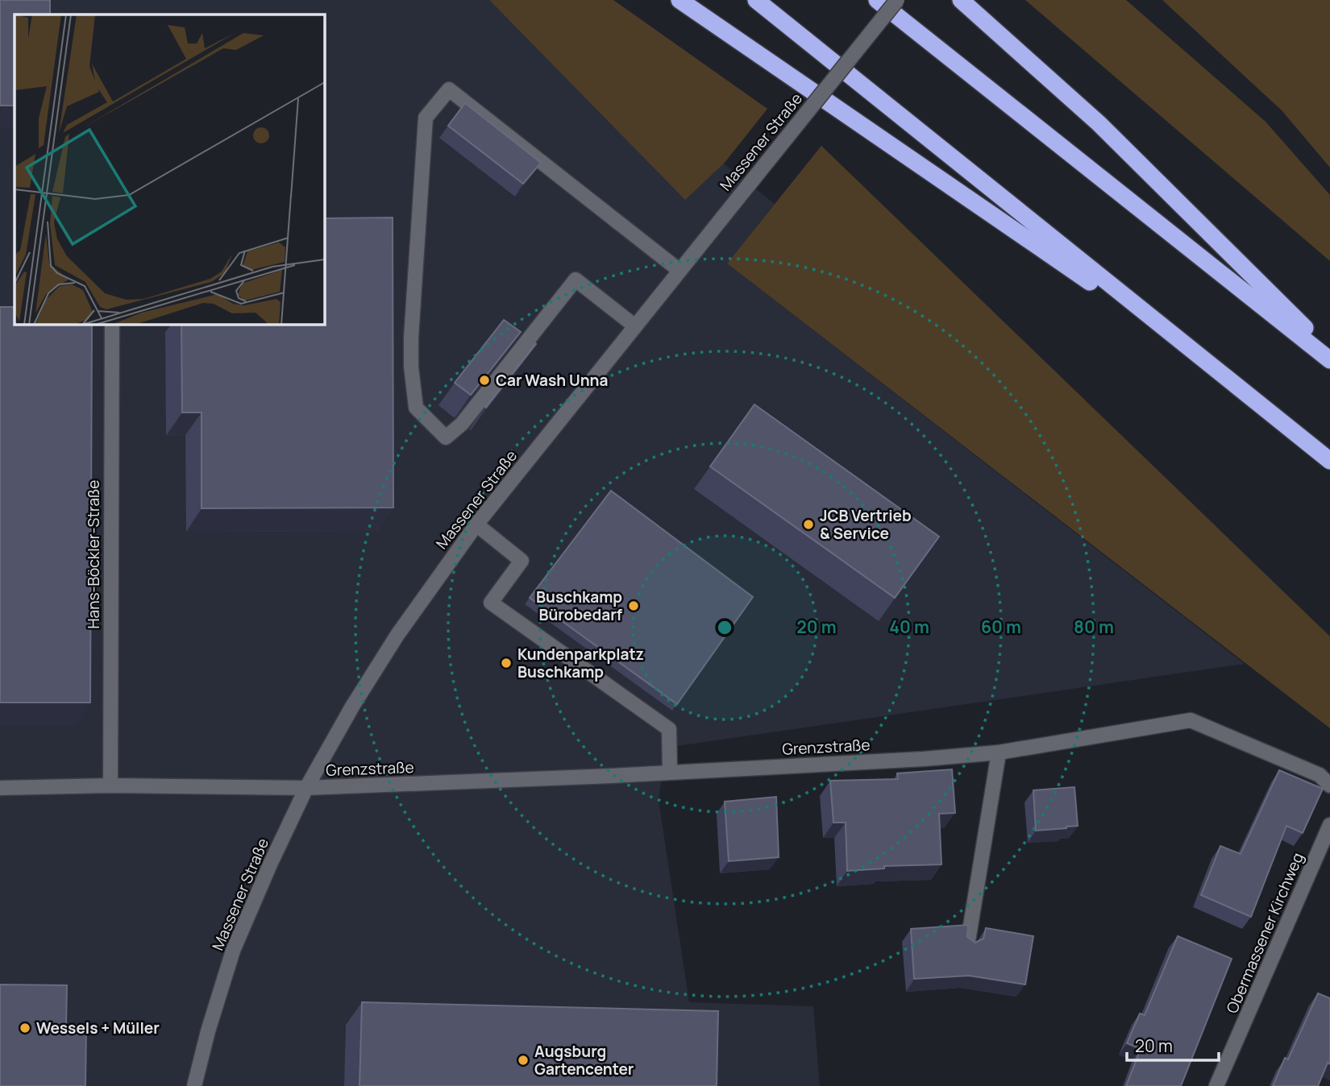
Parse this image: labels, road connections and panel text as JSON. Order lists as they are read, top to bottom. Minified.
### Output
{"streets":{"street":["Massener Straße","Hans-Böckler-Straße","Grenzstraße","Obermassener Kirchweg"]},"crossings":[["Massener Straße","Grenzstraße"]],"places":["Car Wash Unna","JCB Vertrieb & Service","Buschkamp Bürobedarf","Kundenparkplatz Buschkamp","Wessels + Müller","Augsburg Gartencenter"],"scale_bar":"20 m","rings":["20 m","40 m","60 m","80 m"]}
